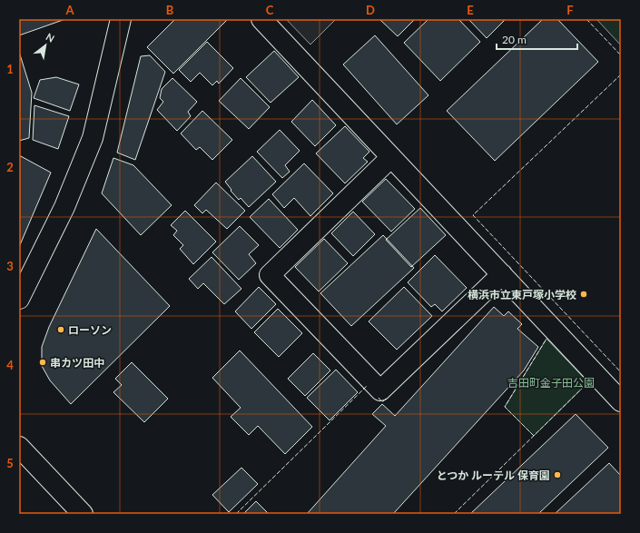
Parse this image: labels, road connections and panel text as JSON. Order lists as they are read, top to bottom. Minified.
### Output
{"parks":["吉田町金子田公園"],"places":["横浜市立東戸塚小学校","ローソン","串カツ田中","とつか ルーテル 保育園"],"scale_bar":"20 m","north":"top right","grid":{"columns":["A","B","C","D","E","F"],"rows":["1","2","3","4","5"]}}
